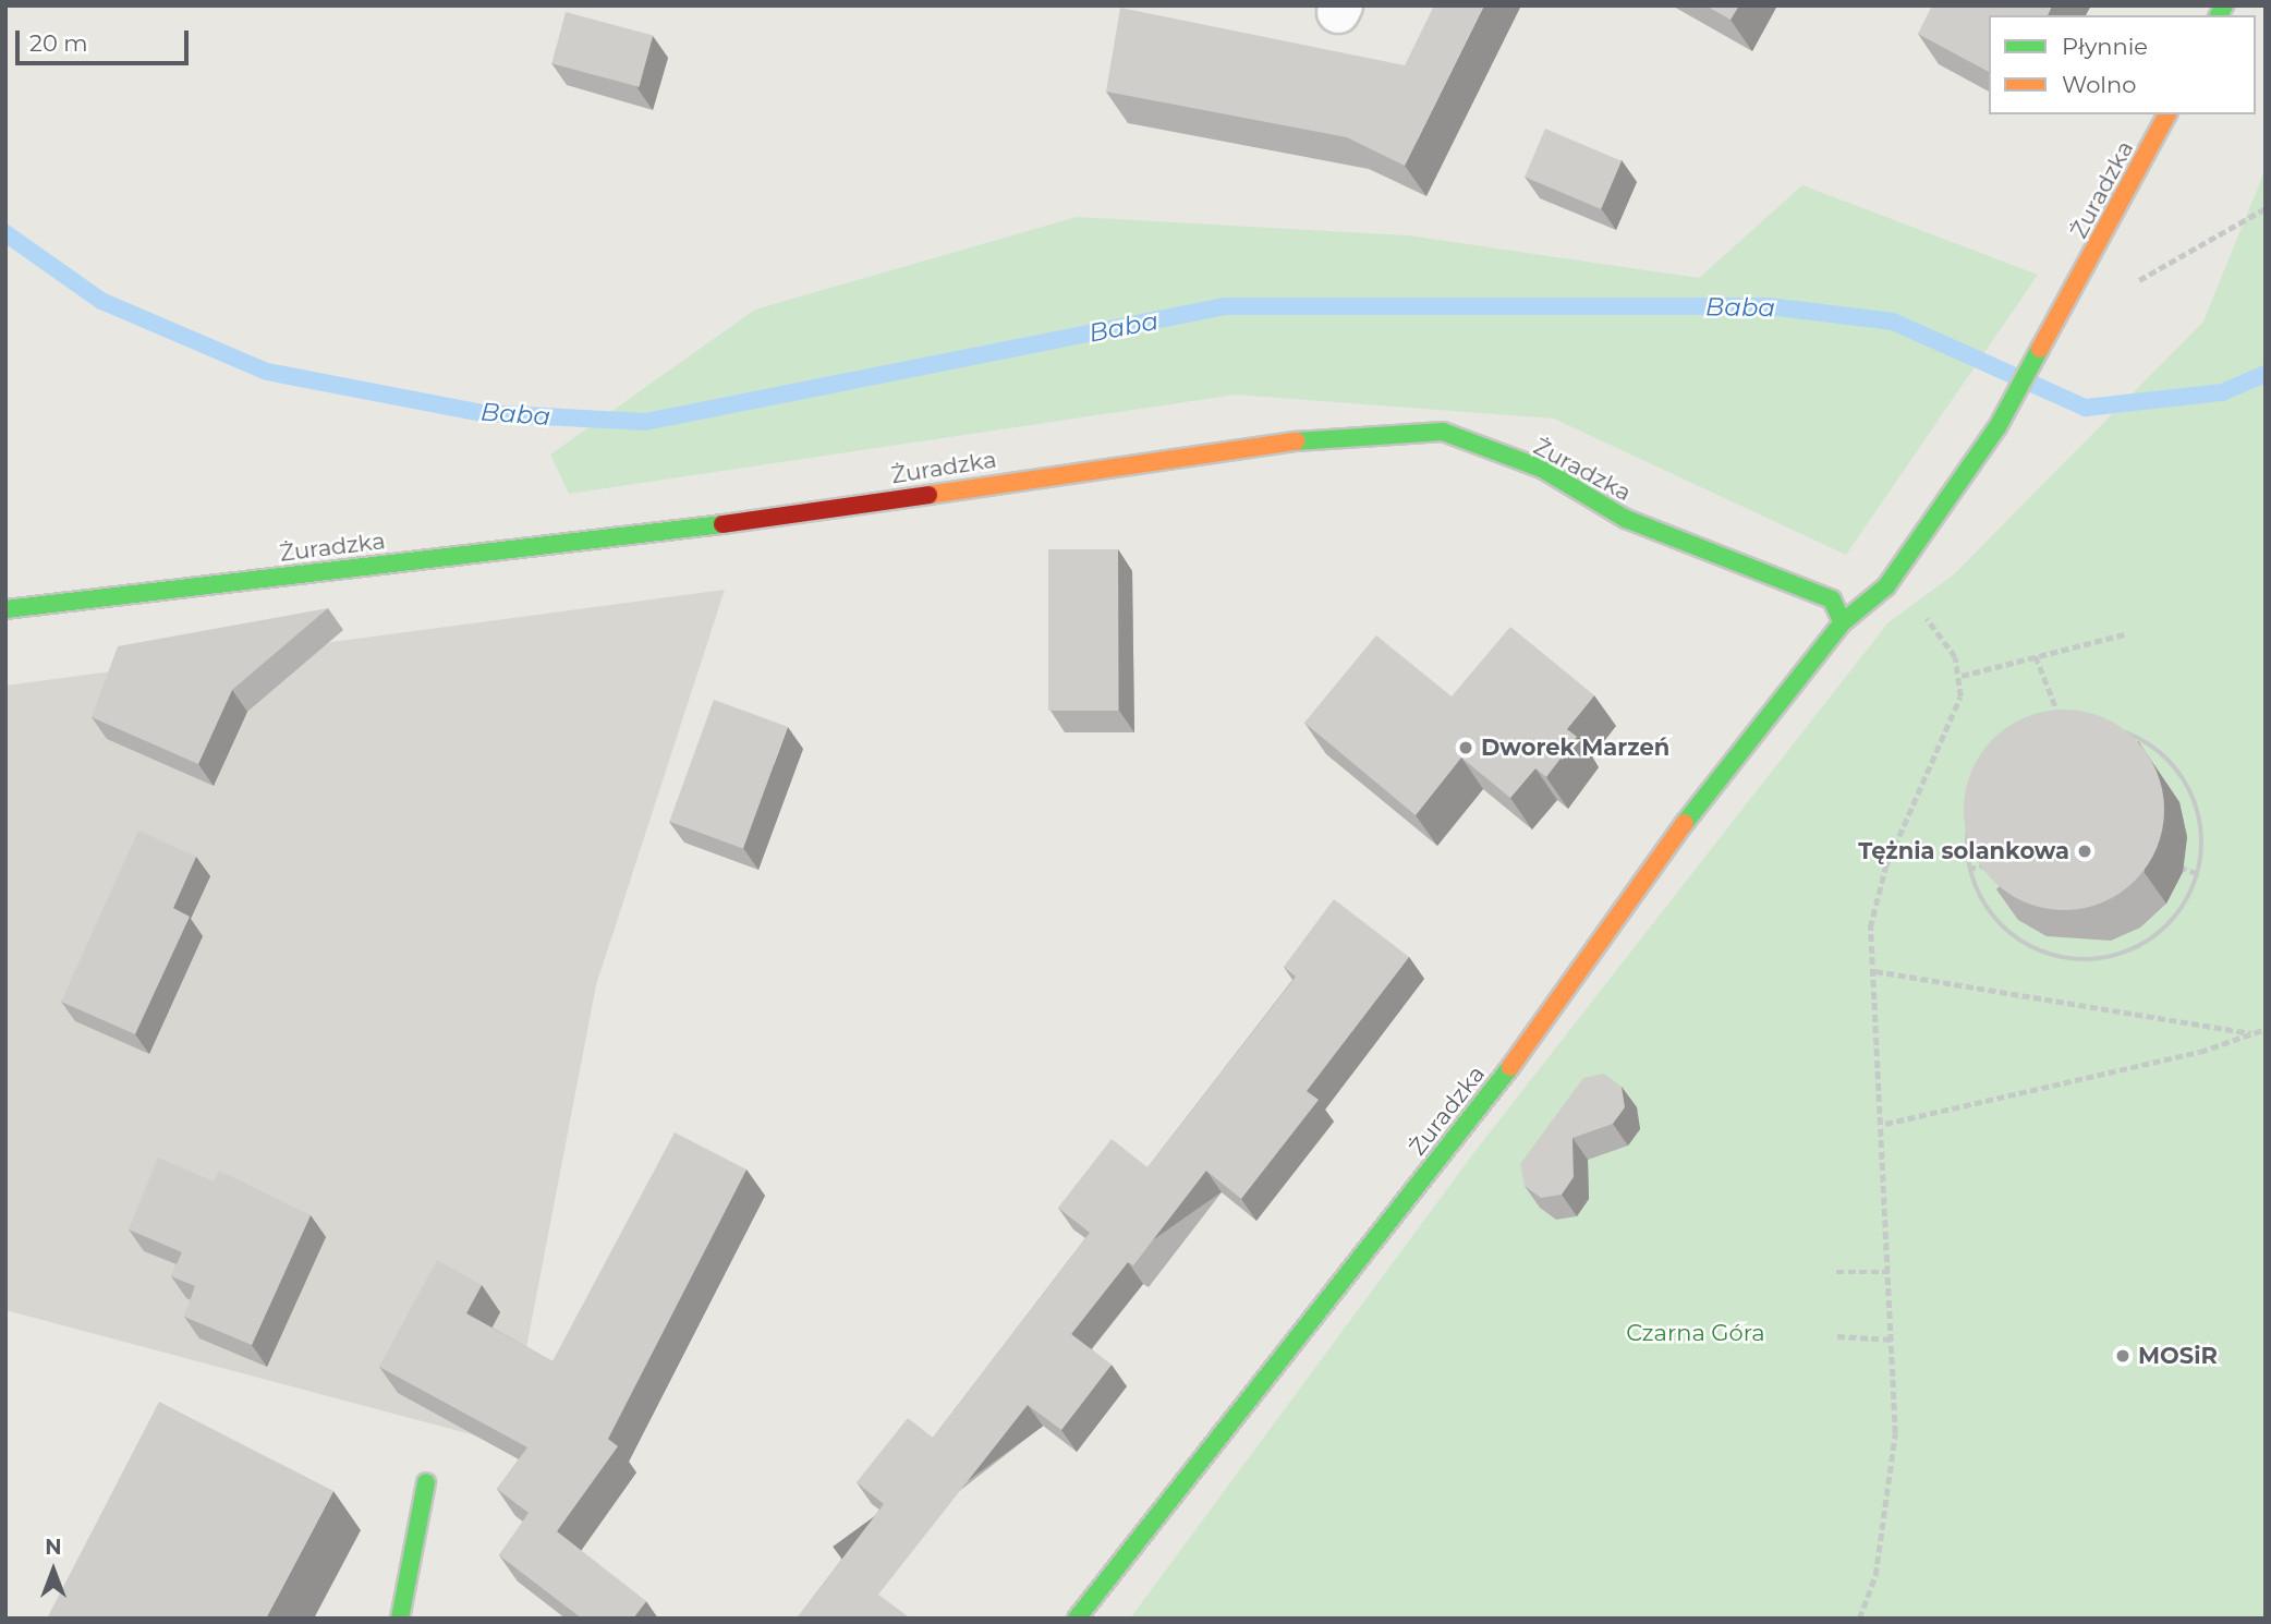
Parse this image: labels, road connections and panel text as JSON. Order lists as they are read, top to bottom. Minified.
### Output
{"streets":{"street":["Żuradzka"]},"water":["Baba"],"parks":["Czarna Góra"],"places":["Dworek Marzeń","Tężnia solankowa","MOSiR"],"legend":["Płynnie","Wolno"],"scale_bar":"20 m","north":"top"}
